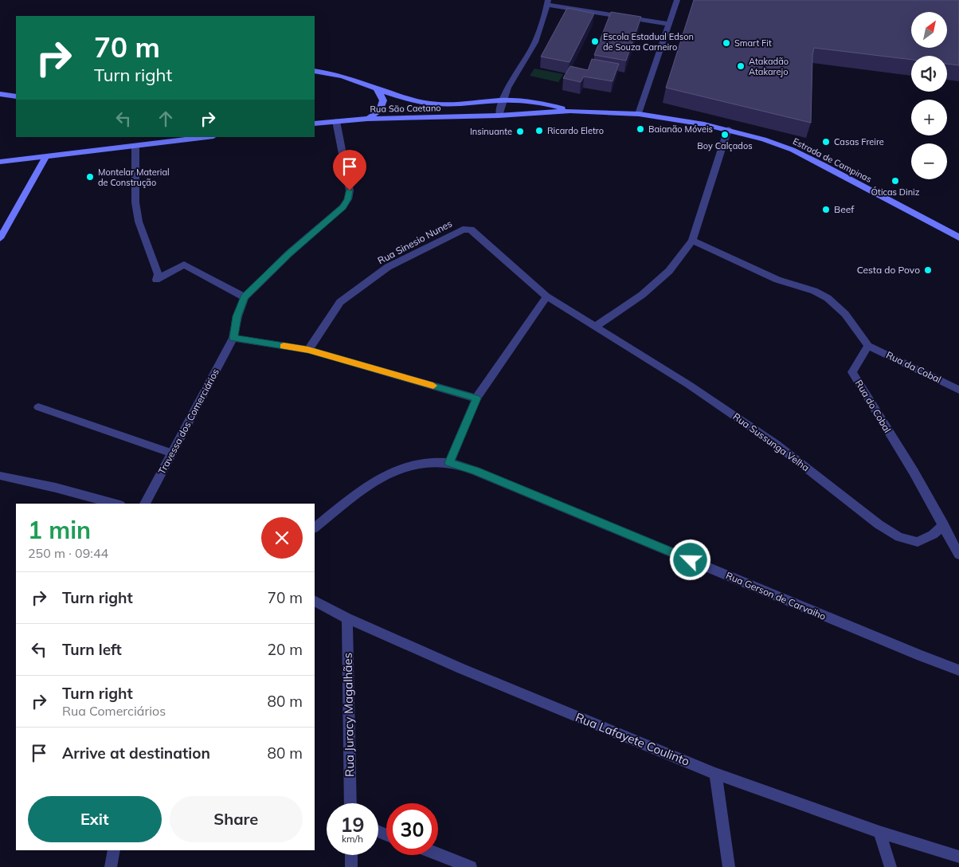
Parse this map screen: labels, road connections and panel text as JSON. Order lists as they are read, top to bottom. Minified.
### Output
{"streets":{"main road":["Rua São Caetano","Estrada de Campinas"],"street":["Rua Sinesio Nunes","Rua da Cobal","Rua do Cobal","Travessa dos Comerciários","Rua Sussunga Velha","Rua Gerson de Carvaiho","Rua Juracy Magalhães","Rua Lafayete Coulinto"]},"crossings":[["Rua São Caetano","Estrada de Campinas"],["Rua Sinesio Nunes","Rua Sussunga Velha"],["Rua da Cobal","Rua do Cobal"],["Rua do Cobal","Rua Sussunga Velha"],["Rua Juracy Magalhães","Rua Lafayete Coulinto"]],"places":["Escola Estadual Edson de Souza Carneiro","Smart Fit","Atakadão Atakarejo","Baianão Móveis","Ricardo Eletro","Insinuante","Boy Calçados","Casas Freire","Montelar Material de Construção","Óticas Diniz","Beef","Cesta do Povo"],"north":"top right","page":{"map_buttons":["+","−"],"turn":["70 m","Turn right"],"heading":["1 min","250 m · 09:44"],"list":[{"name":"Turn right","value":"70 m"},{"name":"Turn left","value":"20 m"},{"name":"Turn right","note":"Rua Comerciários","value":"80 m"},{"name":"Arrive at destination","value":"80 m"}],"buttons":["Exit","Share"],"speed":"19 km/h","limit":"30"}}
